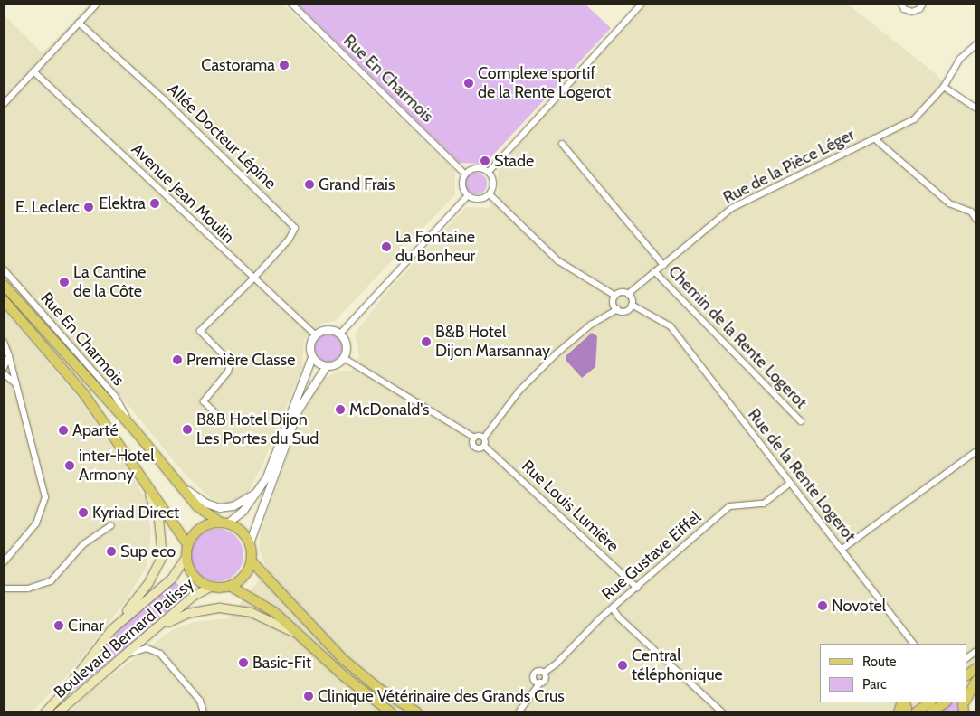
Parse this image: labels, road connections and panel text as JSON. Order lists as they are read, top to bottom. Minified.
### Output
{"streets":{"main road":["Boulevard Bernard Palissy"],"street":["Rue En Charmois","Allée Docteur Lépine","Rue de la Pièce Léger","Avenue Jean Moulin","Chemin de la Rente Logerot","Rue de la Rente Logerot","Rue Louis Lumière","Rue Gustave Eiffel"]},"crossings":[["Allée Docteur Lépine","Avenue Jean Moulin"],["Rue de la Pièce Léger","Chemin de la Rente Logerot"],["Rue de la Pièce Léger","Rue de la Rente Logerot"],["Rue de la Rente Logerot","Rue Gustave Eiffel"],["Rue Louis Lumière","Rue Gustave Eiffel"]],"places":["Castorama","Complexe sportif de la Rente Logerot","Stade","Grand Frais","Elektra","E. Leclerc","La Fontaine du Bonheur","La Cantine de la Côte","B&B Hotel Dijon Marsannay","Première Classe","McDonald's","B&B Hotel Dijon Les Portes du Sud","Aparté","inter-Hotel Armony","Kyriad Direct","Sup eco","Novotel","Cinar","Basic-Fit","Central téléphonique","Clinique Vétérinaire des Grands Crus"],"legend":["Route","Parc"]}
